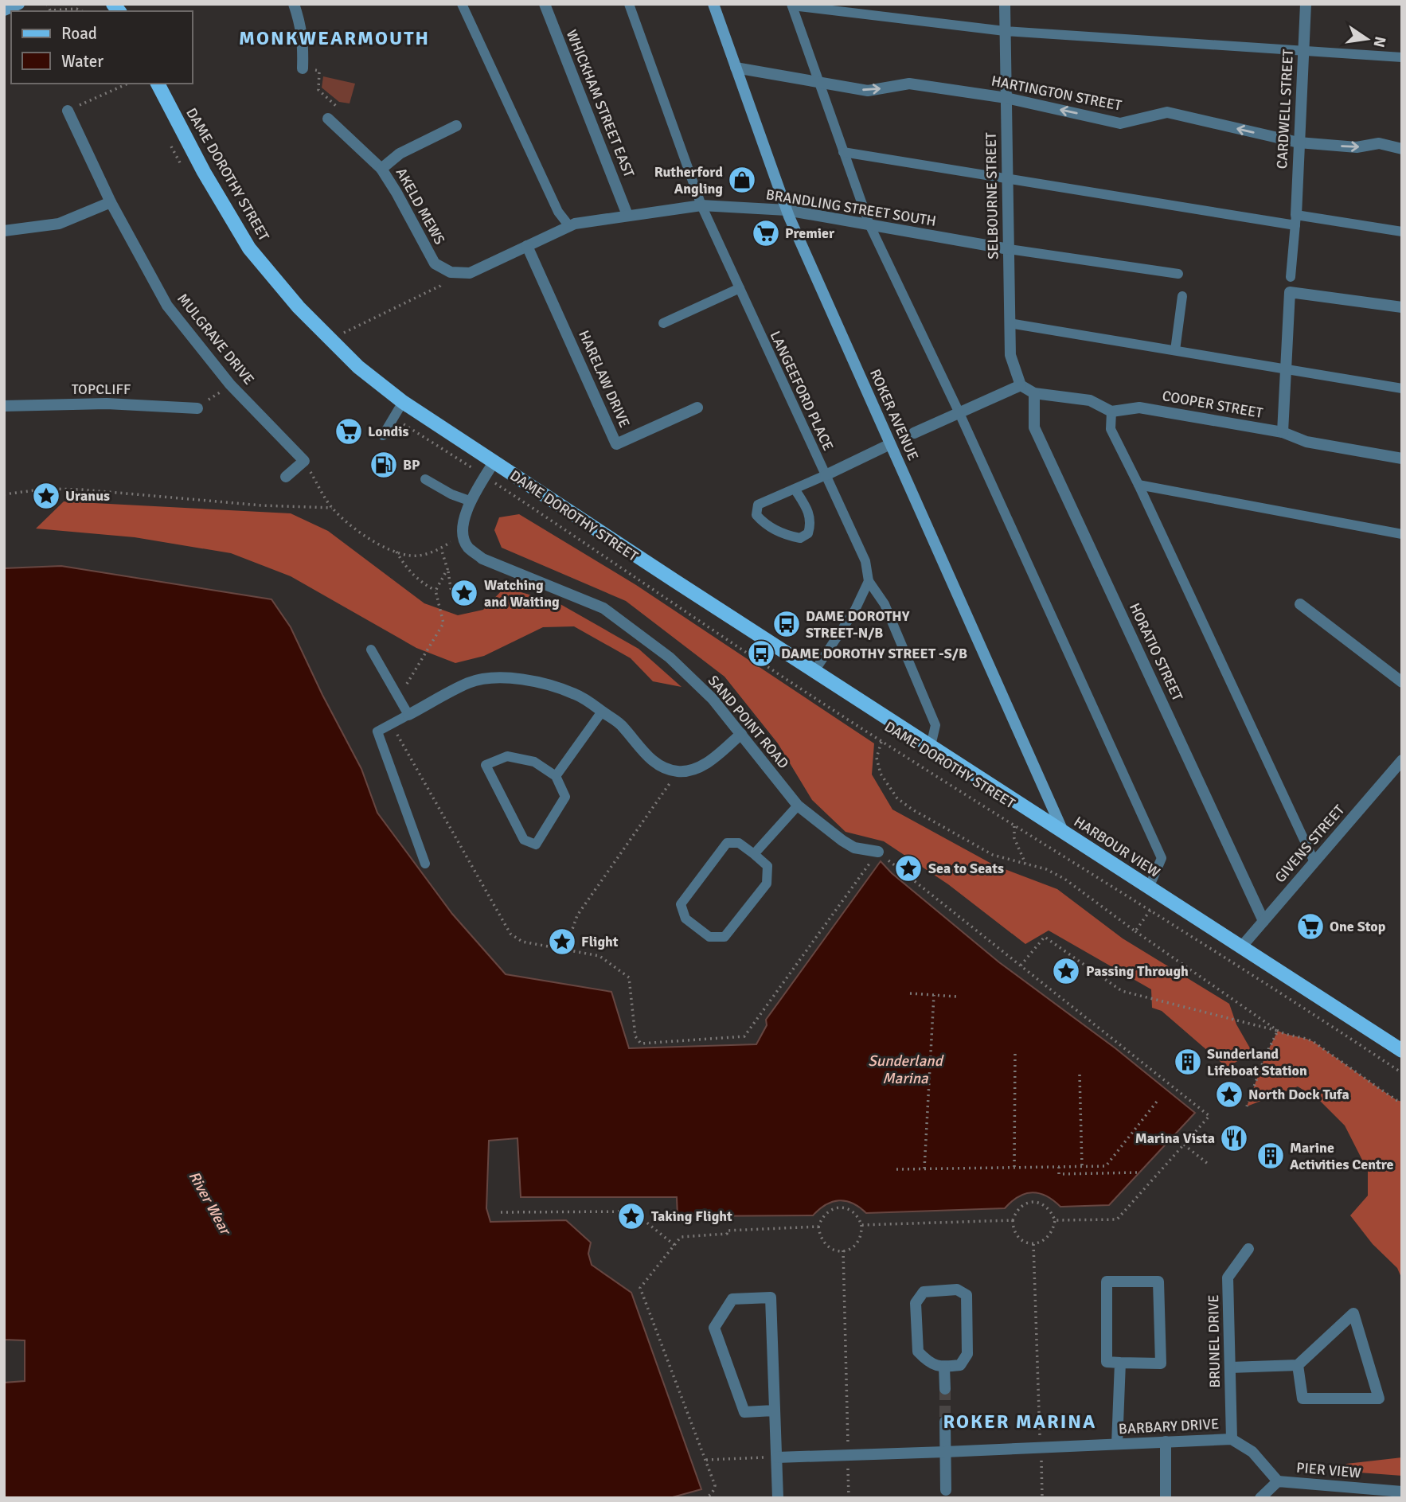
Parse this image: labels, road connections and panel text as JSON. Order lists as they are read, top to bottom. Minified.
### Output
{"streets":{"main road":["DAME DOROTHY STREET","HARBOUR VIEW"],"street":["HARTINGTON STREET","WHICKHAM STREET EAST","CARDWELL STREET","SELBOURNE STREET","AKELD MEWS","BRANDLING STREET SOUTH","MULGRAVE DRIVE","HARELAW DRIVE","TOPCLIFF","COOPER STREET","ROKER AVENUE","HORATIO STREET","SAND POINT ROAD","GIVENS STREET","BRUNEL DRIVE","BARBARY DRIVE","PIER VIEW"],"lane":["LANGEEFORD PLACE"]},"crossings":[["HARTINGTON STREET","CARDWELL STREET"],["HARTINGTON STREET","SELBOURNE STREET"],["HARTINGTON STREET","ROKER AVENUE"],["WHICKHAM STREET EAST","BRANDLING STREET SOUTH"],["DAME DOROTHY STREET","HARBOUR VIEW"],["SELBOURNE STREET","BRANDLING STREET SOUTH"],["BRANDLING STREET SOUTH","HARELAW DRIVE"],["BRANDLING STREET SOUTH","LANGEEFORD PLACE"],["BRANDLING STREET SOUTH","ROKER AVENUE"],["ROKER AVENUE","HARBOUR VIEW"],["HORATIO STREET","GIVENS STREET"],["GIVENS STREET","HARBOUR VIEW"],["BRUNEL DRIVE","BARBARY DRIVE"],["BARBARY DRIVE","PIER VIEW"]],"districts":["MONKWEARMOUTH","ROKER MARINA"],"water":["Sunderland Marina","River Wear"],"places":{"shop":["Rutherford Angling"],"supermarket":["Premier","Londis","One Stop"],"fuel station":["BP"],"place":["Uranus","Watching and Waiting","Sea to Seats","Flight","Passing Through","North Dock Tufa","Taking Flight"],"bus stop":["DAME DOROTHY STREET-N/B","DAME DOROTHY STREET -S/B"],"building":["Sunderland Lifeboat Station","Marine Activities Centre"],"restaurant":["Marina Vista"]},"legend":["Road","Water"],"north":"right"}
